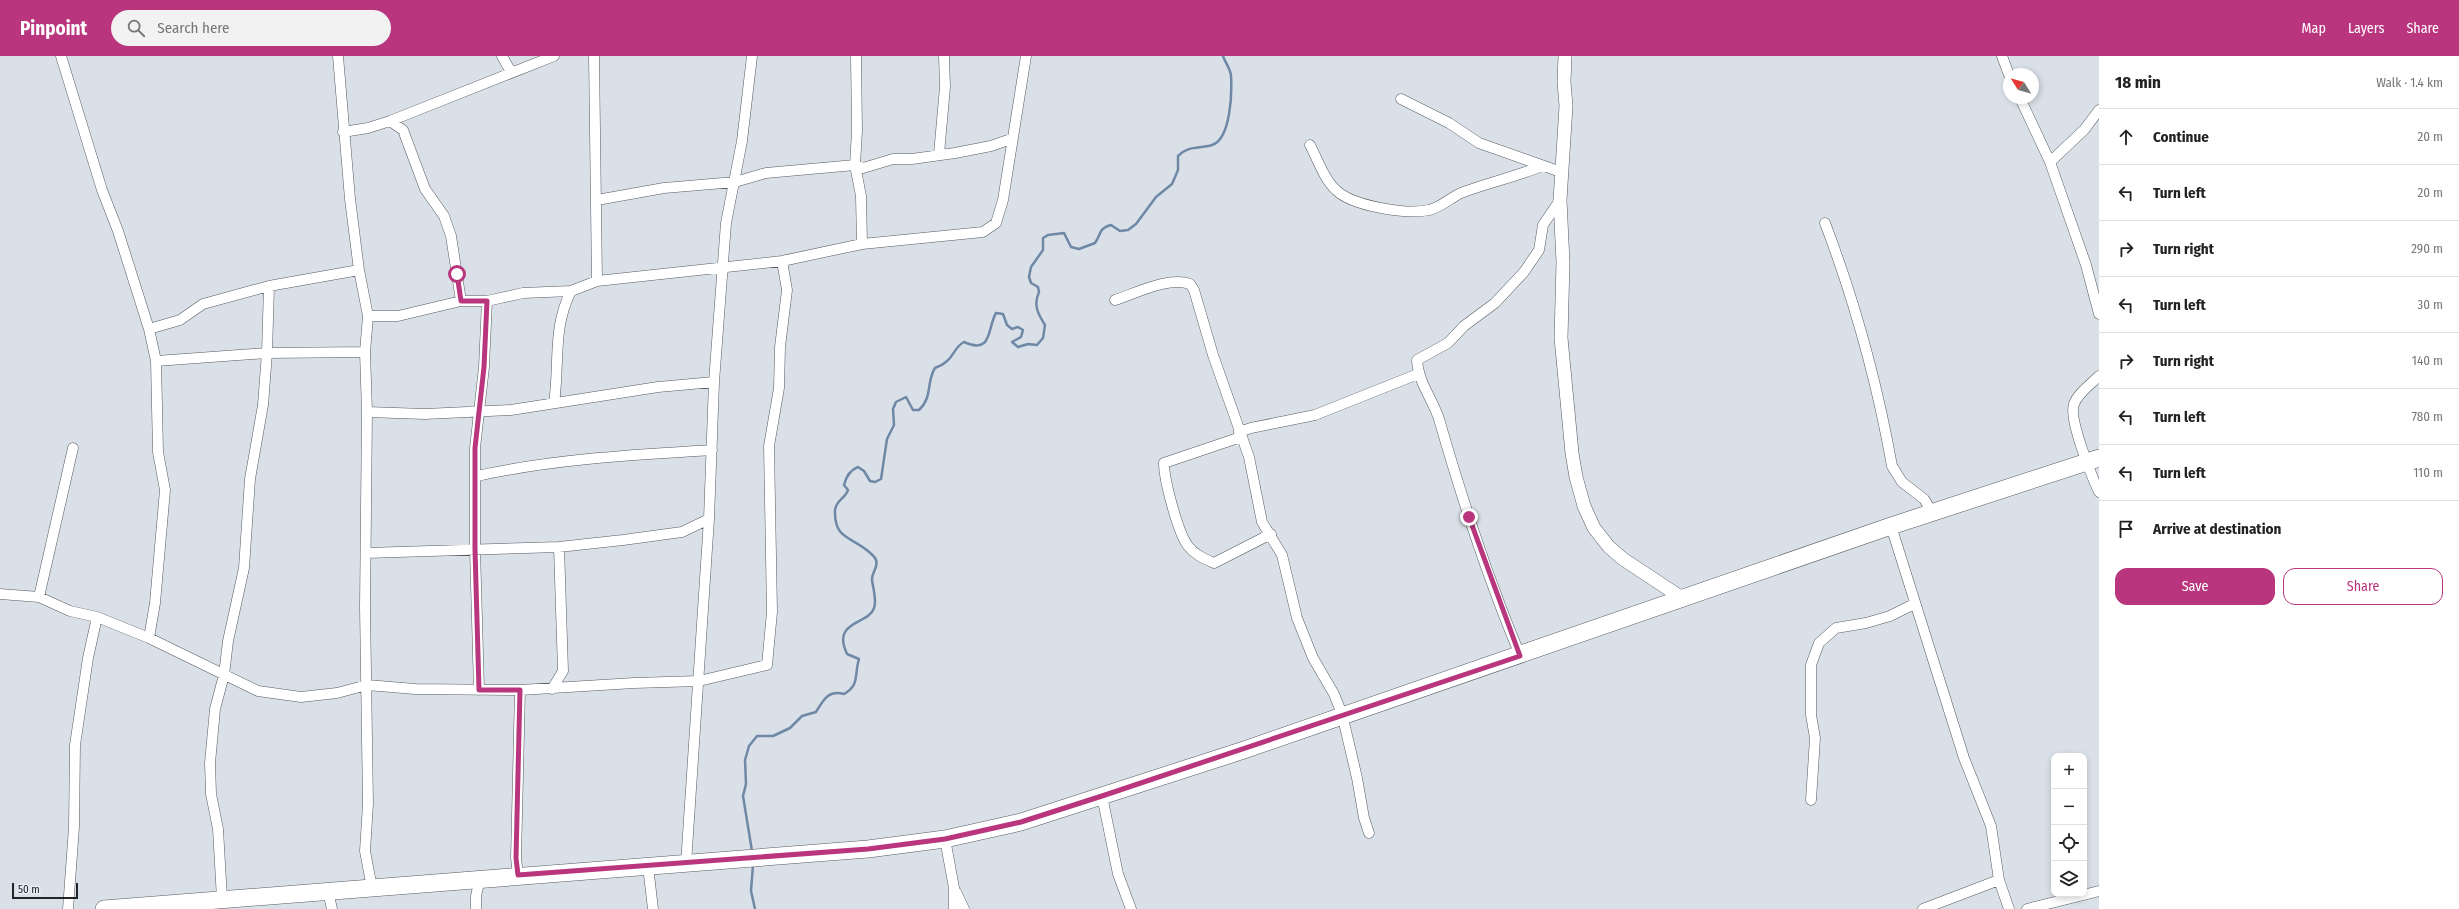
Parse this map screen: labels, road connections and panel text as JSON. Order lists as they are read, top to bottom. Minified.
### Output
{"scale_bar":"50 m","north":"top left","page":{"header":"Pinpoint","search":"Search here","nav":["Map","Layers","Share"],"heading":["18 min","Walk · 1.4 km"],"list":[["Continue","20 m"],["Turn left","20 m"],["Turn right","290 m"],["Turn left","30 m"],["Turn right","140 m"],["Turn left","780 m"],["Turn left","110 m"],"Arrive at destination"],"buttons":["Save","Share"],"map_buttons":["+","−"],"scale":"50 m"}}
